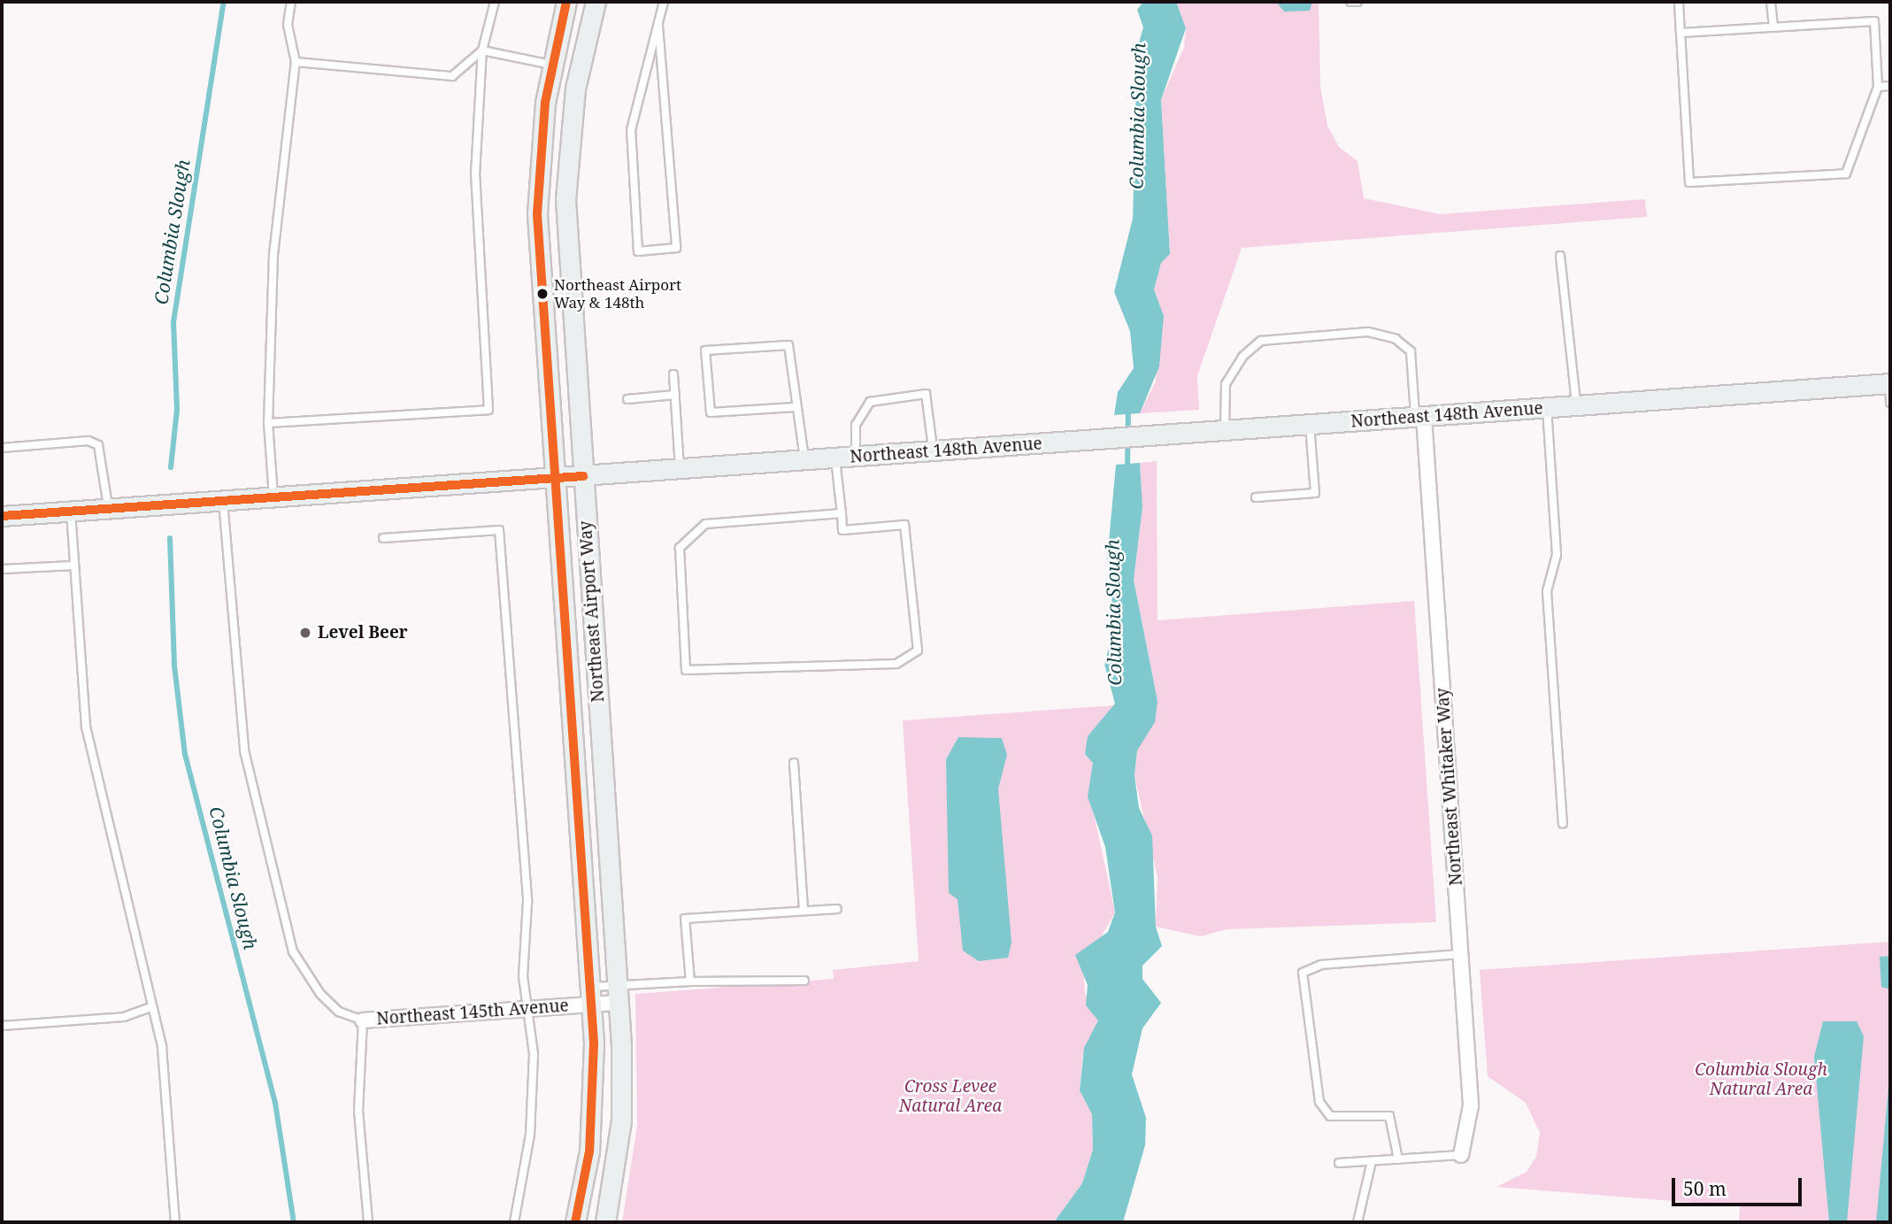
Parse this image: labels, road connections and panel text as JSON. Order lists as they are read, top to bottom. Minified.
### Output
{"streets":{"main road":["Northeast 148th Avenue","Northeast Airport Way"],"street":["Northeast Whitaker Way","Northeast 145th Avenue"]},"crossings":[["Northeast 148th Avenue","Northeast Airport Way"],["Northeast 148th Avenue","Northeast Whitaker Way"],["Northeast Airport Way","Northeast 145th Avenue"]],"water":["Columbia Slough"],"parks":["Columbia Slough Natural Area","Cross Levee Natural Area"],"places":["Northeast Airport Way & 148th","Level Beer"],"scale_bar":"50 m"}
